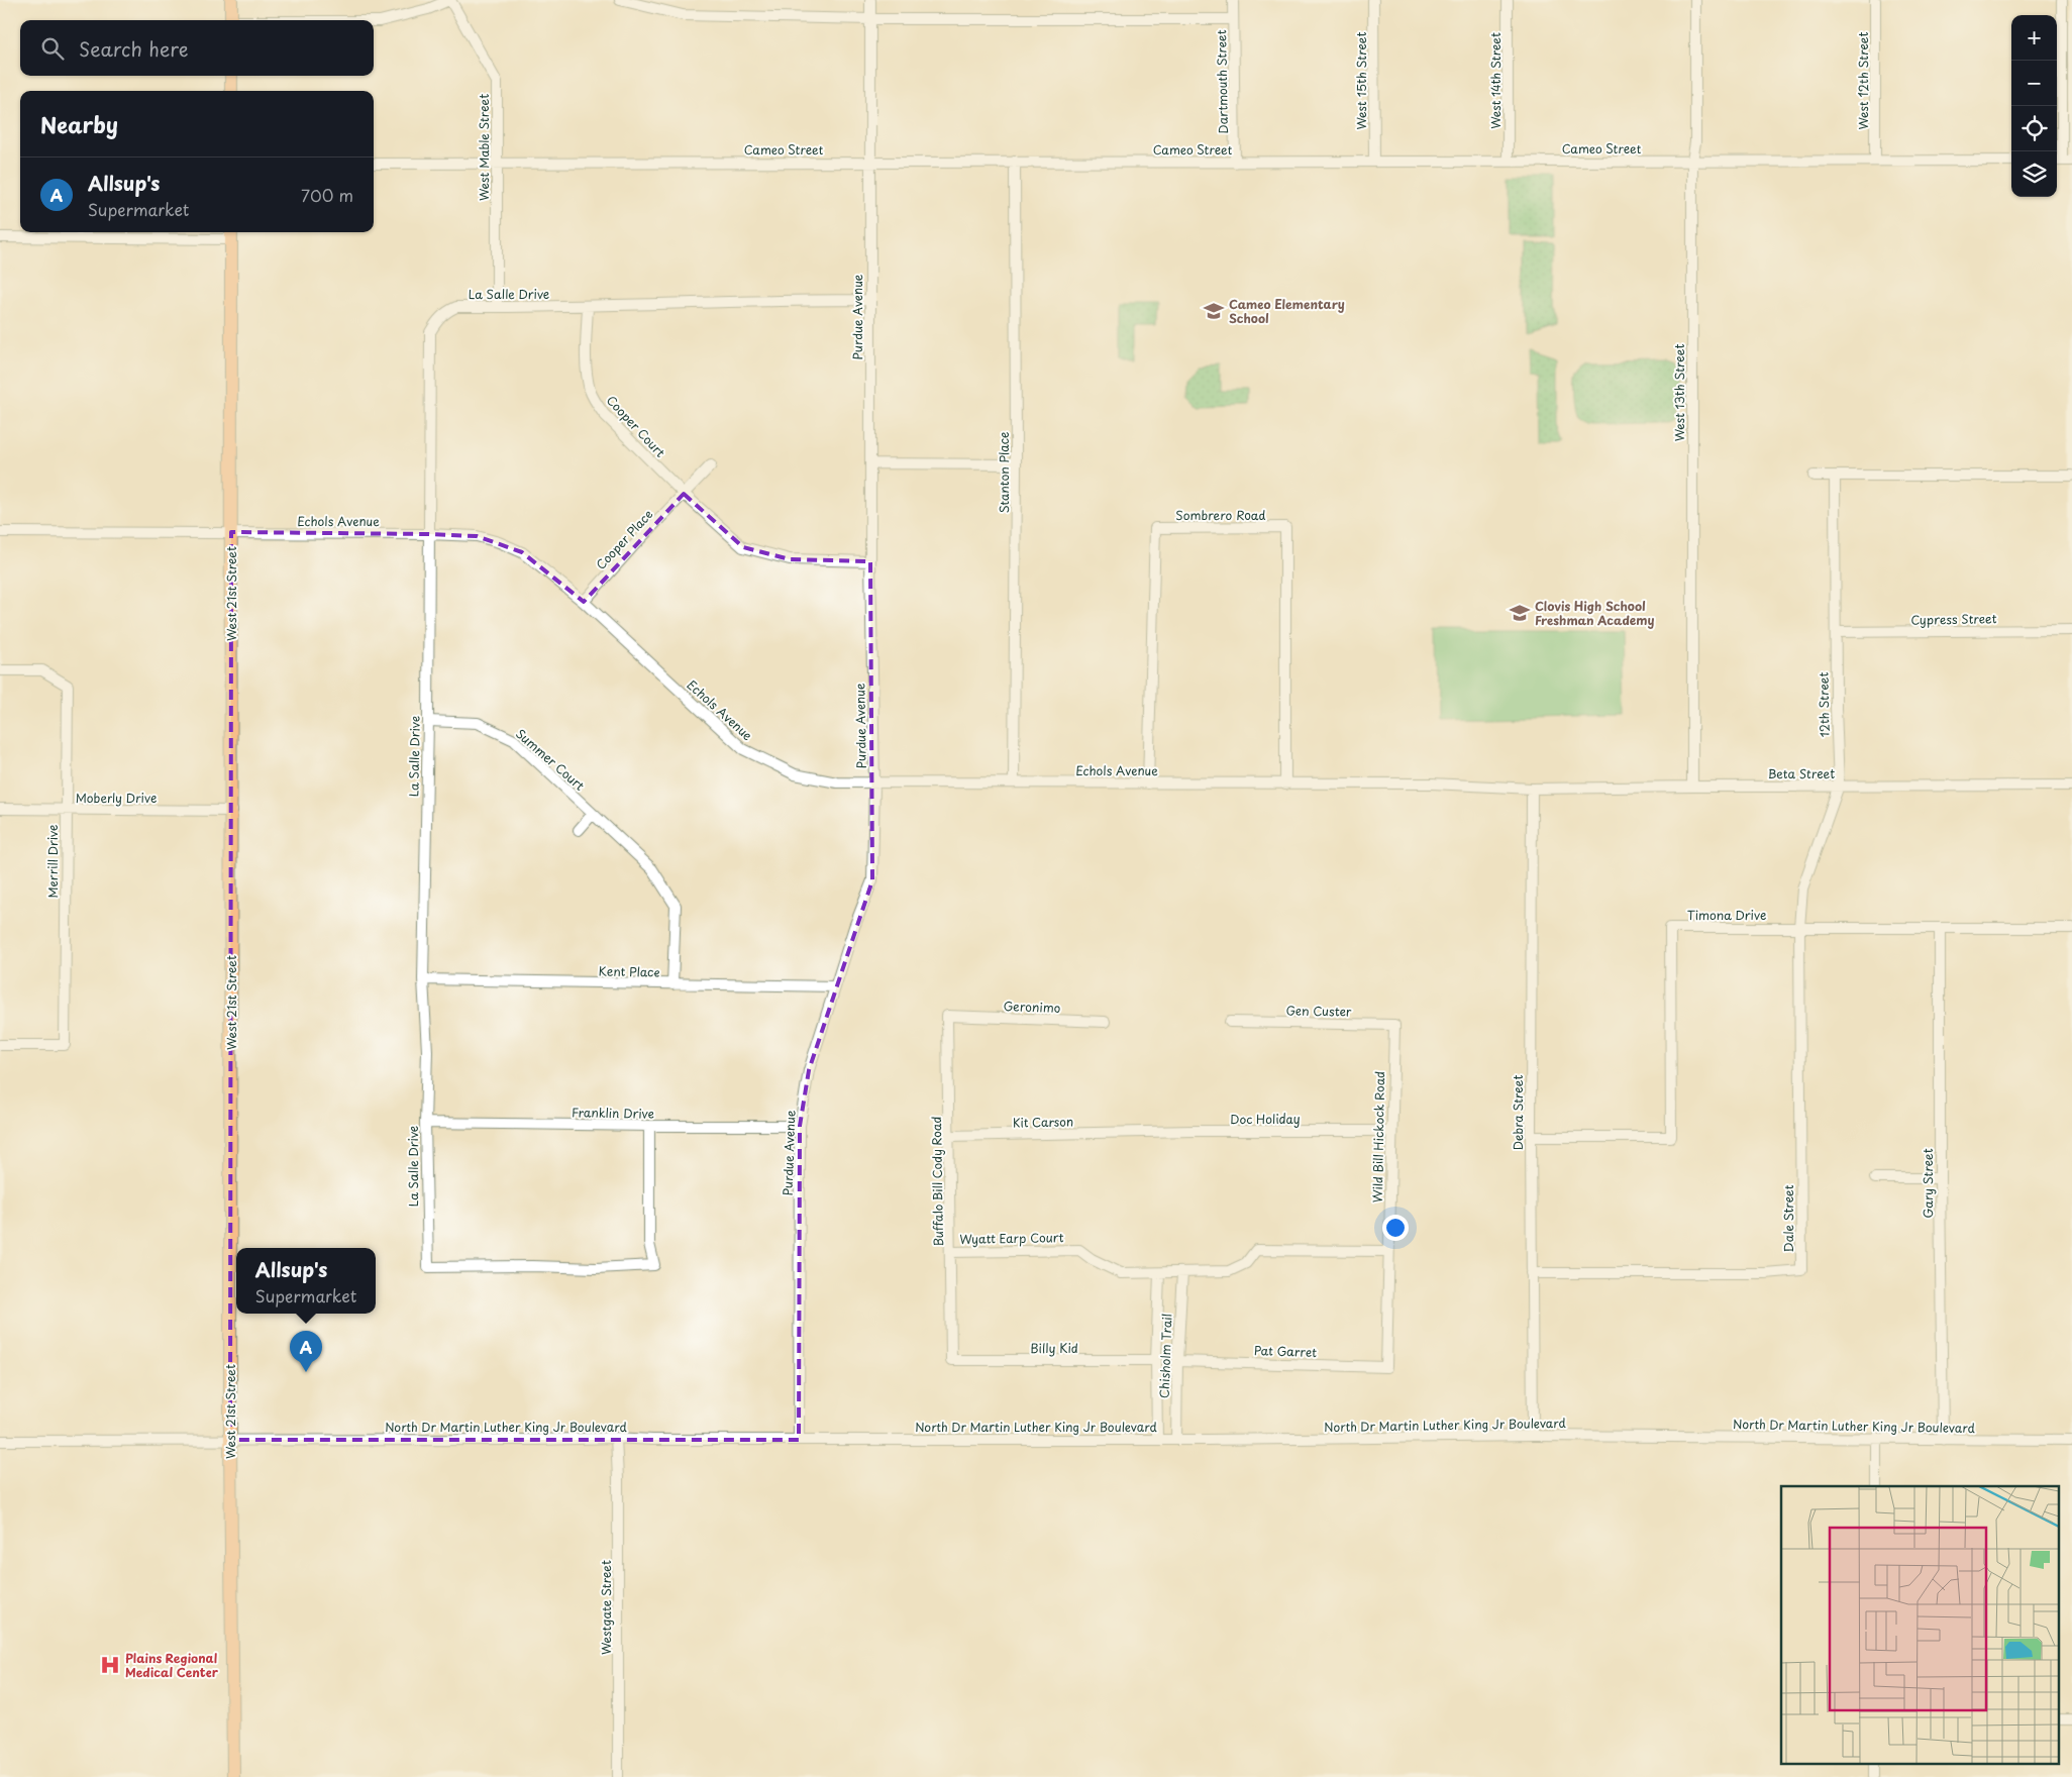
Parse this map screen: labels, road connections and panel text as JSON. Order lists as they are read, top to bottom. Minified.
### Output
{"streets":{"main road":["West 21st Street"],"street":["West 15th Street","West 14th Street","West 12th Street","Dartmouth Street","West Mable Street","Cameo Street","La Salle Drive","Purdue Avenue","West 13th Street","Cooper Court","Stanton Place","Sombrero Road","Echols Avenue","Cooper Place","Cypress Street","12th Street","Summer Court","Beta Street","Moberly Drive","Merrill Drive","Timona Drive","Kent Place","Geronimo","Gen Custer","Franklin Drive","Debra Street","Doc Holiday","Kit Carson","Wild Bill Hickock Road","Buffalo Bill Cody Road","Gary Street","Dale Street","Wyatt Earp Court","Billy Kid","Pat Garret","Chisholm Trail","North Dr Martin Luther King Jr Boulevard","Westgate Street"]},"crossings":[["West 15th Street","Cameo Street"],["West 14th Street","Cameo Street"],["West 12th Street","Cameo Street"],["Dartmouth Street","Cameo Street"],["West Mable Street","Cameo Street"],["West Mable Street","La Salle Drive"],["Cameo Street","Purdue Avenue"],["Cameo Street","West 13th Street"],["Cameo Street","Stanton Place"],["La Salle Drive","Purdue Avenue"],["La Salle Drive","Cooper Court"],["La Salle Drive","Echols Avenue"],["La Salle Drive","Summer Court"],["La Salle Drive","Kent Place"],["La Salle Drive","Franklin Drive"],["Purdue Avenue","Cooper Court"],["Purdue Avenue","Echols Avenue"],["Purdue Avenue","Kent Place"],["Purdue Avenue","Franklin Drive"],["Purdue Avenue","North Dr Martin Luther King Jr Boulevard"],["West 13th Street","Beta Street"],["Cooper Court","Cooper Place"],["Stanton Place","Echols Avenue"],["Sombrero Road","Echols Avenue"],["Echols Avenue","Cooper Place"],["Echols Avenue","West 21st Street"],["Echols Avenue","Beta Street"],["Echols Avenue","Debra Street"],["West 21st Street","Moberly Drive"],["West 21st Street","North Dr Martin Luther King Jr Boulevard"],["Cypress Street","12th Street"],["12th Street","Beta Street"],["12th Street","Timona Drive"],["12th Street","Dale Street"],["Summer Court","Kent Place"],["Beta Street","Debra Street"],["Moberly Drive","Merrill Drive"],["Timona Drive","Debra Street"],["Timona Drive","Gary Street"],["Timona Drive","Dale Street"],["Geronimo","Buffalo Bill Cody Road"],["Gen Custer","Wild Bill Hickock Road"],["Debra Street","Dale Street"],["Debra Street","North Dr Martin Luther King Jr Boulevard"],["Doc Holiday","Kit Carson"],["Doc Holiday","Wild Bill Hickock Road"],["Kit Carson","Buffalo Bill Cody Road"],["Wild Bill Hickock Road","Wyatt Earp Court"],["Wild Bill Hickock Road","Pat Garret"],["Buffalo Bill Cody Road","Wyatt Earp Court"],["Buffalo Bill Cody Road","Billy Kid"],["Gary Street","North Dr Martin Luther King Jr Boulevard"],["Wyatt Earp Court","Chisholm Trail"],["Billy Kid","Chisholm Trail"],["Pat Garret","Chisholm Trail"],["Chisholm Trail","North Dr Martin Luther King Jr Boulevard"],["North Dr Martin Luther King Jr Boulevard","Westgate Street"]],"places":{"school or university":["Cameo Elementary School","Clovis High School Freshman Academy"],"hospital":["Plains Regional Medical Center"]},"page":{"map_buttons":["+","−"],"search":"Search here","heading":"Nearby","list":[{"mark":"A","name":"Allsup's","note":"Supermarket","value":"700 m"}],"popup":["Allsup's","Supermarket"],"pins":"A"}}
